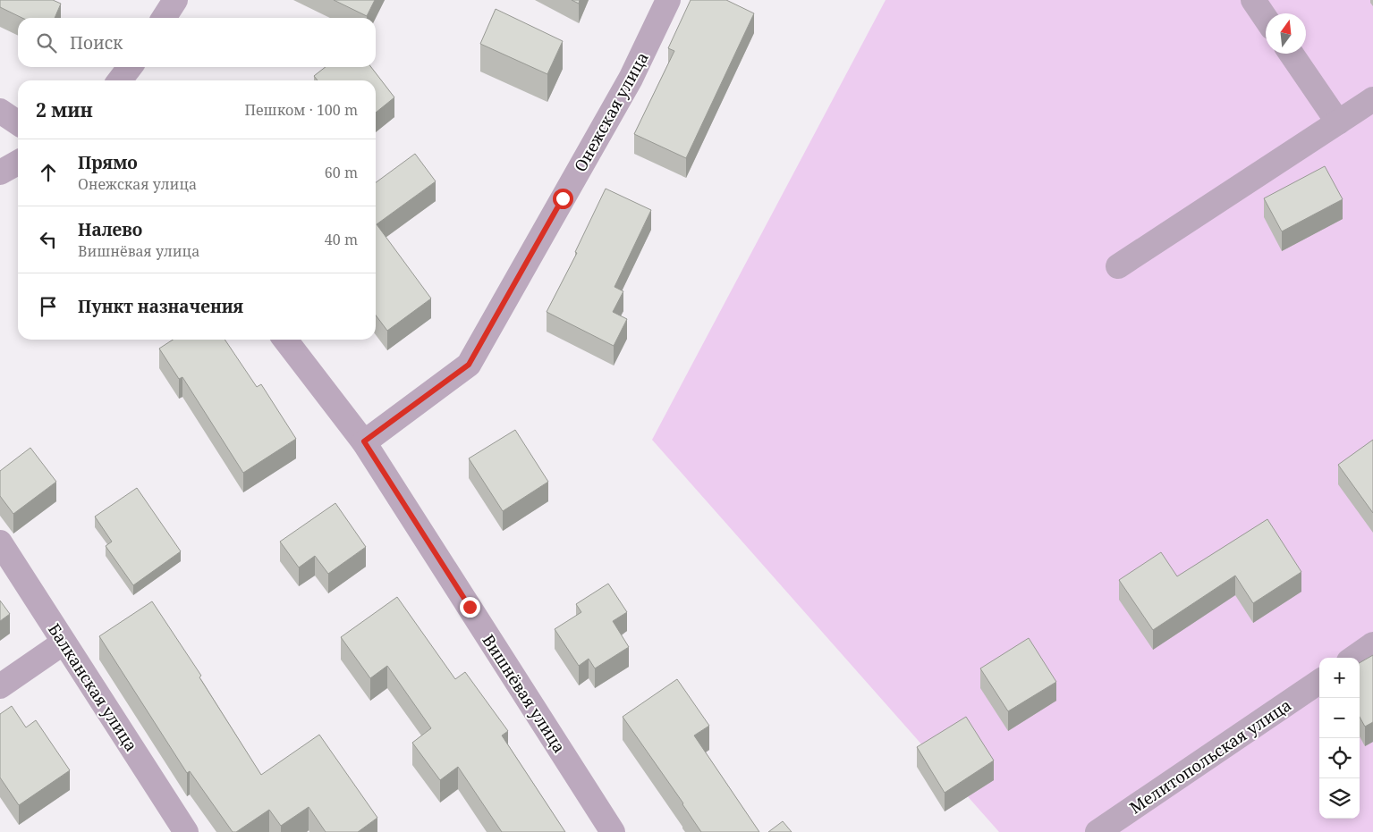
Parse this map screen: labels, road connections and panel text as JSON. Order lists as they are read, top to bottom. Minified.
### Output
{"streets":{"street":["Онежская улица","Балканская улица","Вишнёвая улица","Мелитопольская улица"]},"crossings":[["Онежская улица","Вишнёвая улица"]],"north":"top","page":{"search":"Поиск","heading":["2 мин","Пешком · 100 m"],"list":[["Прямо","Онежская улица","60 m"],["Налево","Вишнёвая улица","40 m"],"Пункт назначения"],"map_buttons":["+","−"]}}
